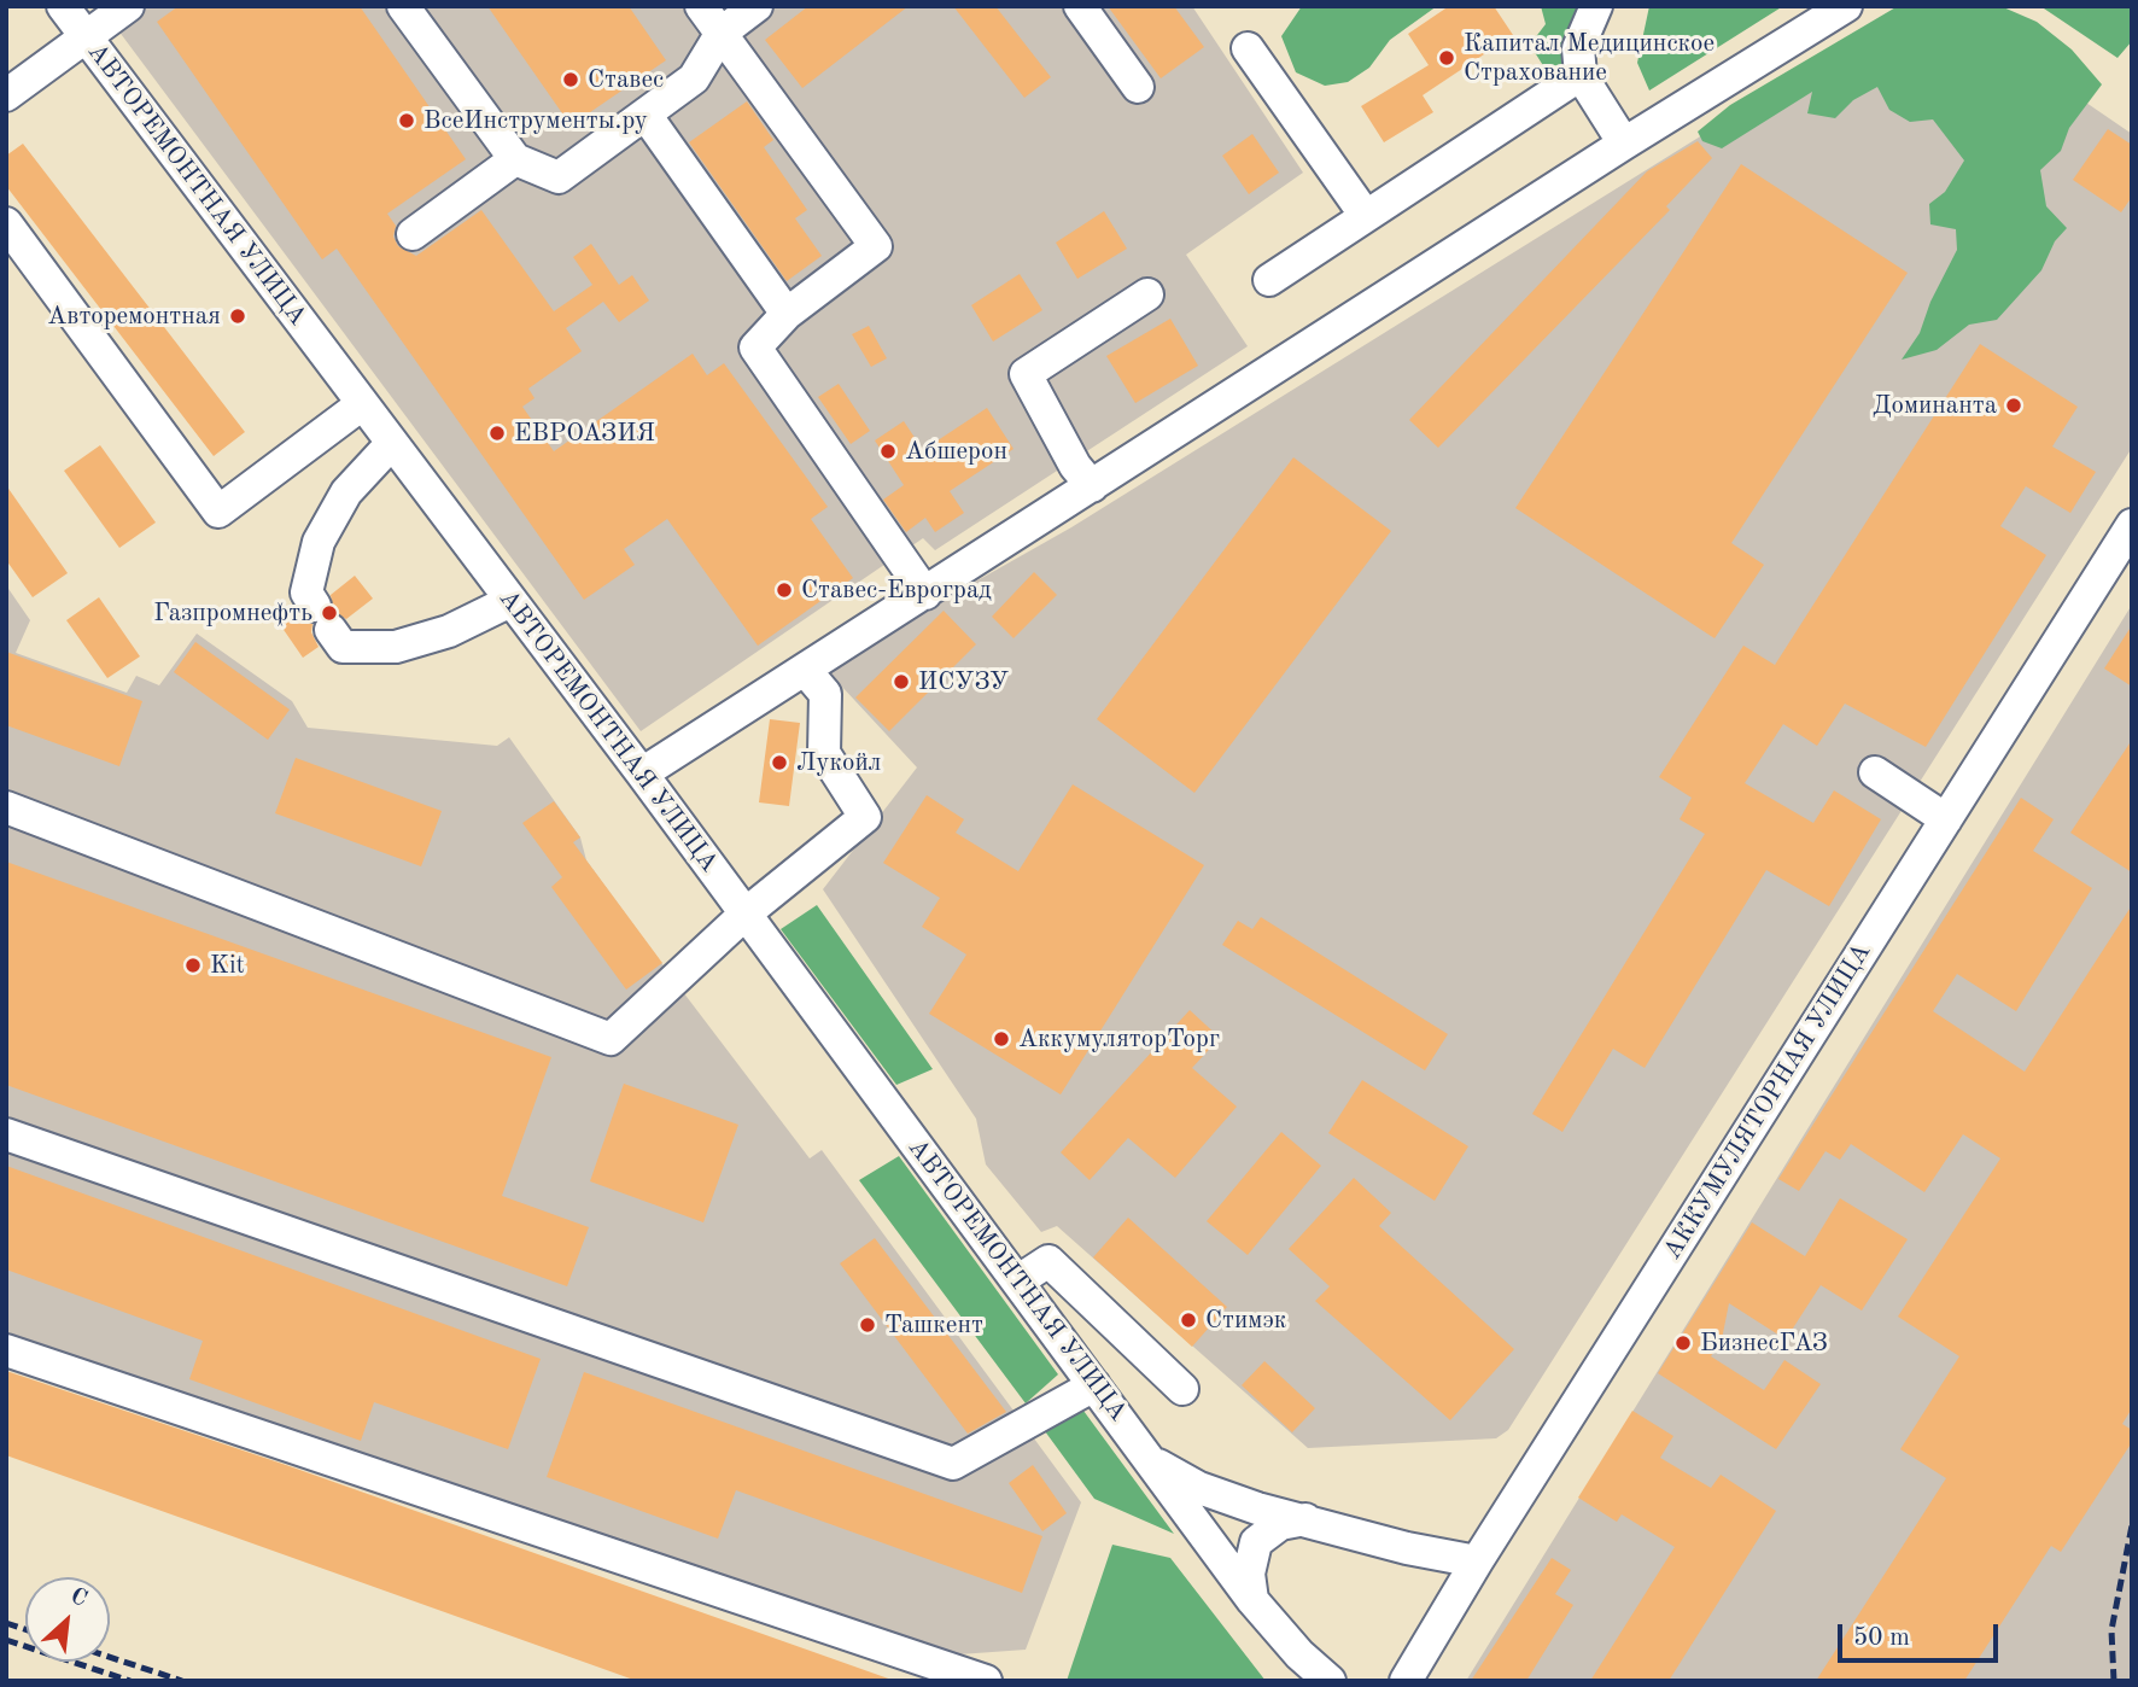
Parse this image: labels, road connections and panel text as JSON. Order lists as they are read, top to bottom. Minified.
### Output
{"streets":{"street":["АВТОРЕМОНТНАЯ УЛИЦА","АККУМУЛЯТОРНАЯ УЛИЦА"]},"places":["Капитал Медицинское Страхование","Ставес","ВсеИнструменты.ру","Авторемонтная","Доминанта","ЕВРОАЗИЯ","Абшерон","Ставес-Евроград","Газпромнефть","ИСУЗУ","Лукойл","Kit","АккумуляторТорг","Стимэк","Ташкент","БизнесГАЗ"],"scale_bar":"50 m","north":"top right"}
